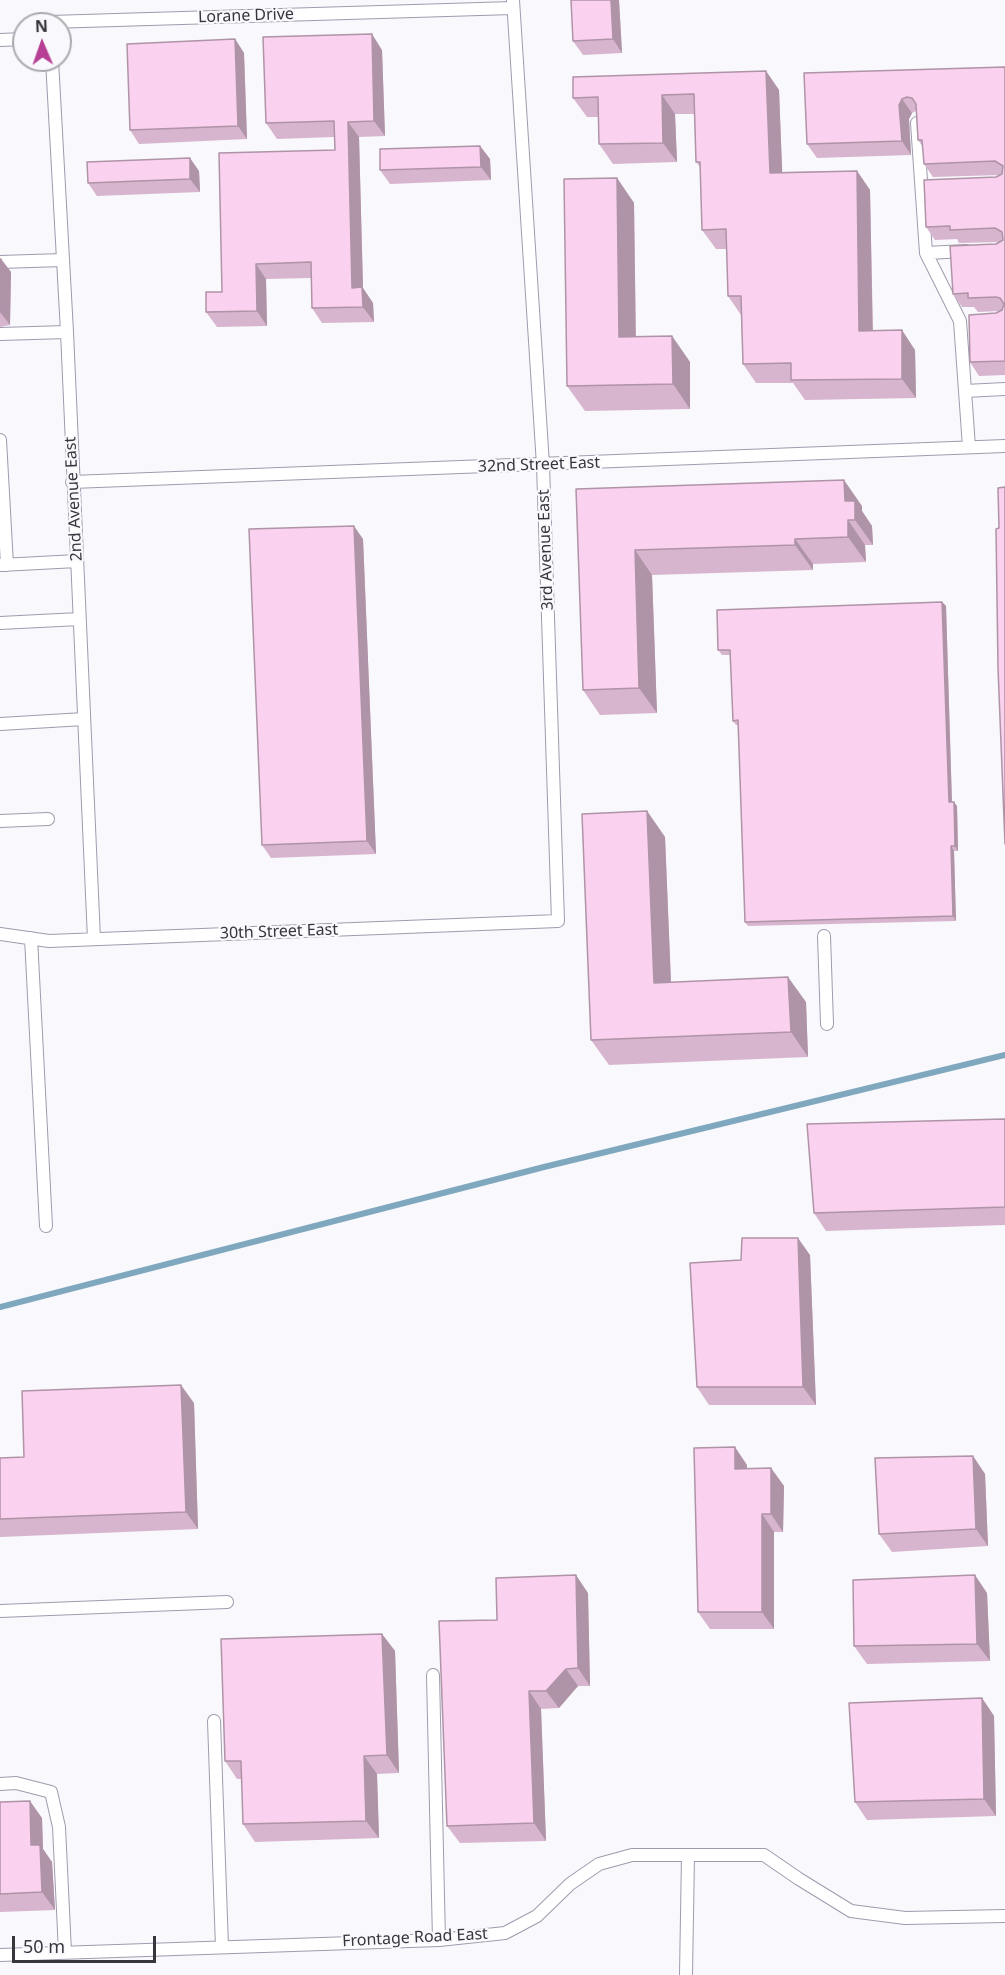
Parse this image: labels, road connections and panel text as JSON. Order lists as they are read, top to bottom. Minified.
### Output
{"streets":{"lane":["Lorane Drive","32nd Street East","2nd Avenue East","3rd Avenue East","30th Street East","Frontage Road East"]},"crossings":[["Lorane Drive","3rd Avenue East"],["32nd Street East","2nd Avenue East"],["32nd Street East","3rd Avenue East"],["2nd Avenue East","30th Street East"],["3rd Avenue East","30th Street East"]],"scale_bar":"50 m","north":"top"}
